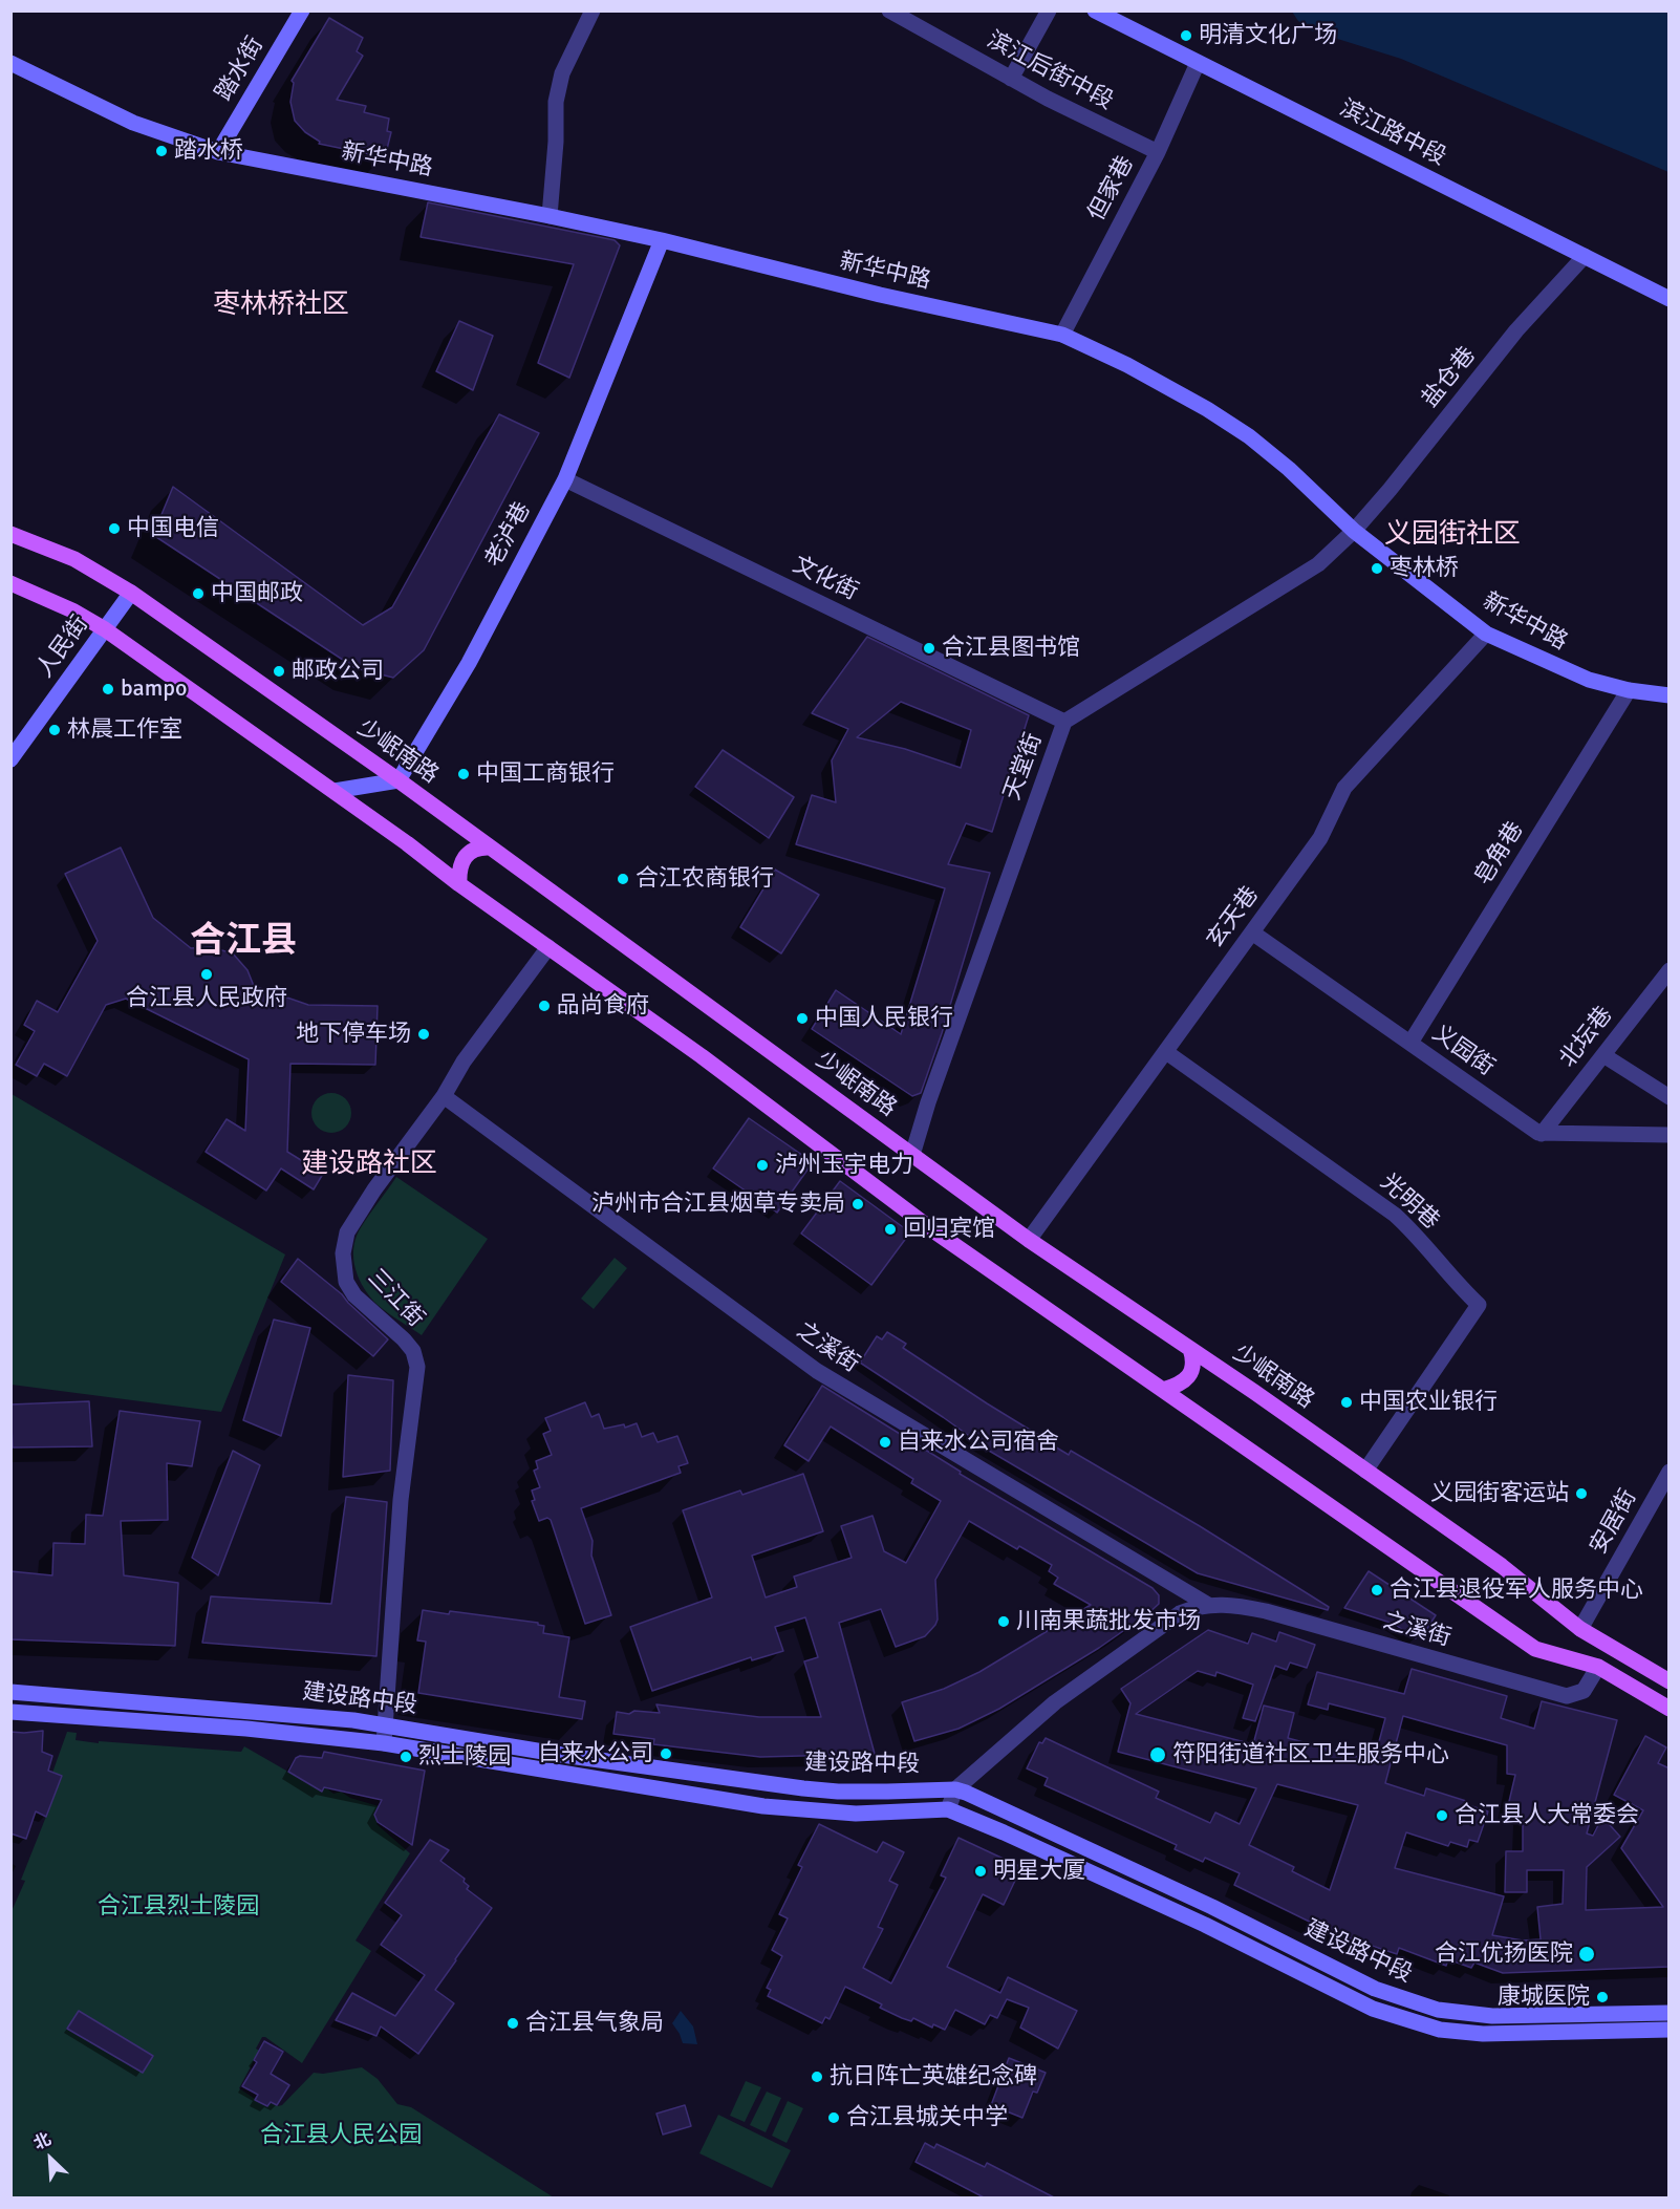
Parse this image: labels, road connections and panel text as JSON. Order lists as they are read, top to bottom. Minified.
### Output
{"streets":{"main road":["踏水街","滨江路中段","新华中路","老泸巷","人民街","少岷南路","建设路中段"],"street":["滨江后街中段","但家巷","盐仓巷","文化街","天堂街","皂角巷","玄天巷","北坛巷","义园街","光明巷","三江街","之溪街","安居街"]},"crossings":[["踏水街","新华中路"],["滨江后街中段","但家巷"],["滨江路中段","但家巷"],["滨江路中段","盐仓巷"],["新华中路","但家巷"],["新华中路","盐仓巷"],["新华中路","老泸巷"],["新华中路","天堂街"],["新华中路","皂角巷"],["新华中路","玄天巷"],["盐仓巷","天堂街"],["老泸巷","文化街"],["老泸巷","少岷南路"],["文化街","天堂街"],["人民街","少岷南路"],["少岷南路","天堂街"],["少岷南路","玄天巷"],["少岷南路","光明巷"],["少岷南路","安居街"],["皂角巷","义园街"],["玄天巷","义园街"],["玄天巷","光明巷"],["北坛巷","义园街"],["三江街","之溪街"],["三江街","建设路中段"],["之溪街","建设路中段"]],"districts":["枣林桥社区","义园街社区","合江县","建设路社区"],"parks":["合江县烈士陵园","合江县人民公园"],"places":["明清文化广场","踏水桥","中国电信","枣林桥","中国邮政","合江县图书馆","邮政公司","bampo","林晨工作室","中国工商银行","合江农商银行","合江县人民政府","品尚食府","中国人民银行","地下停车场","泸州玉宇电力","泸州市合江县烟草专卖局","回归宾馆","中国农业银行","自来水公司宿舍","义园街客运站","合江县退役军人服务中心","川南果蔬批发市场","自来水公司","符阳街道社区卫生服务中心","烈士陵园","合江县人大常委会","明星大厦","合江优扬医院","康城医院","合江县气象局","抗日阵亡英雄纪念碑","合江县城关中学"],"north":"top left"}
